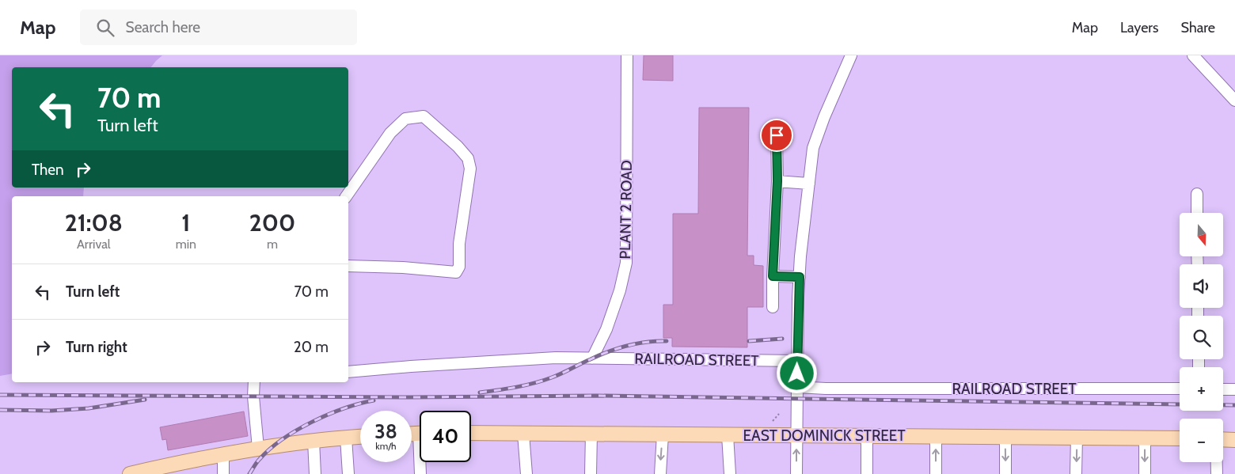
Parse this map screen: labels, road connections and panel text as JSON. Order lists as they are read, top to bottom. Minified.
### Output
{"streets":{"main road":["EAST DOMINICK STREET"],"street":["PLANT 2 ROAD","RAILROAD STREET"]},"crossings":[["PLANT 2 ROAD","RAILROAD STREET"]],"north":"bottom","page":{"header":"Map","search":"Search here","nav":["Map","Layers","Share"],"turn":["70 m","Turn left"],"then":"Then","eta":["21:08","Arrival","1","min","200","m"],"map_buttons":["+","−"],"list":[{"name":"Turn left","value":"70 m"},{"name":"Turn right","value":"20 m"}],"speed":"38 km/h","limit":"40"}}
